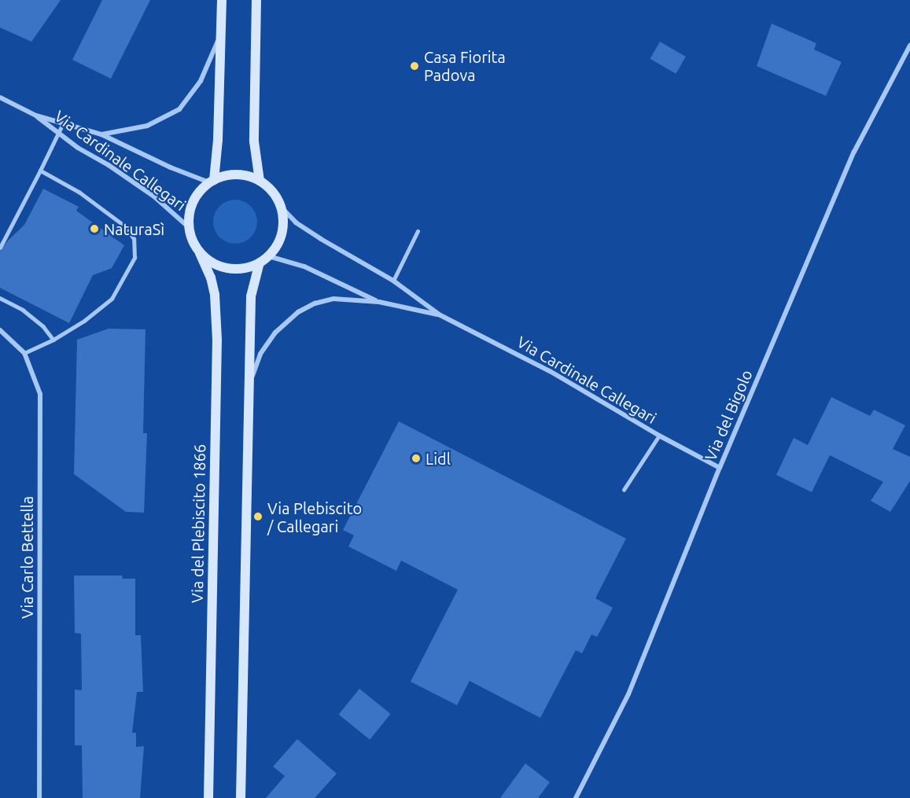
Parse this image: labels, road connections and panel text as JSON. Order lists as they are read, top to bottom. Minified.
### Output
{"streets":{"main road":["Via del Plebiscito 1866"],"street":["Via Cardinale Callegari","Via del Bigolo","Via Carlo Bettella"]},"crossings":[["Via Cardinale Callegari","Via del Bigolo"],["Via Cardinale Callegari","Via del Plebiscito 1866"]],"places":["Casa Fiorita Padova","NaturaSì","Lidl","Via Plebiscito / Callegari"]}
